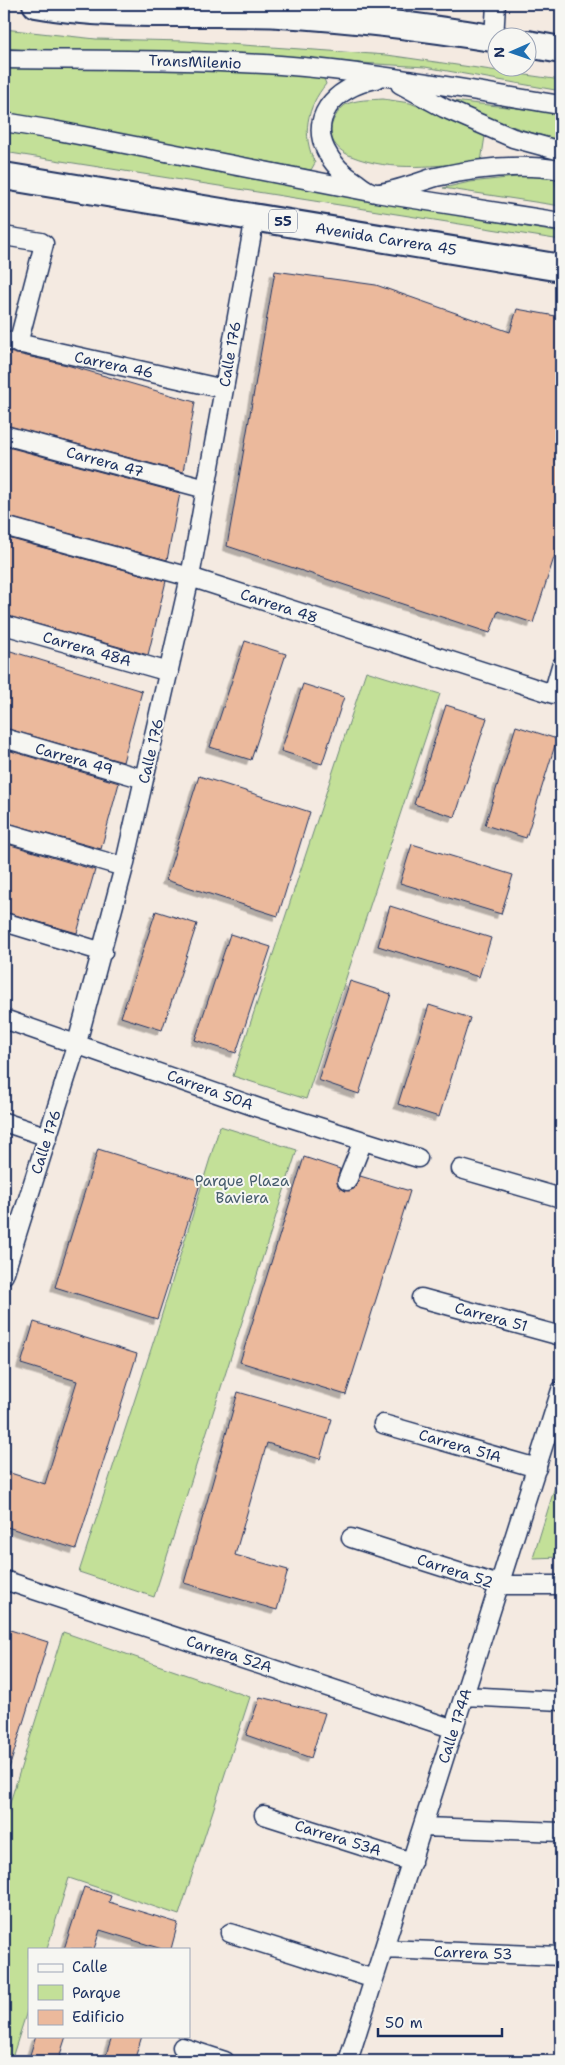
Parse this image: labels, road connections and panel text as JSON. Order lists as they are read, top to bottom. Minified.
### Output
{"streets":{"highway":["55","Avenida Carrera 45"],"street":["TransMilenio","Calle 176","Carrera 46","Carrera 47","Carrera 48","Carrera 48A","Carrera 49","Carrera 50A","Carrera 51","Carrera 51A","Carrera 52","Carrera 52A","Calle 174A","Carrera 53A","Carrera 53"]},"crossings":[["Avenida Carrera 45","Calle 176"],["Calle 176","Carrera 46"],["Calle 176","Carrera 47"],["Calle 176","Carrera 48"],["Calle 176","Carrera 48A"],["Calle 176","Carrera 49"],["Calle 176","Carrera 50A"],["Carrera 51A","Calle 174A"],["Carrera 52","Calle 174A"],["Carrera 52A","Calle 174A"],["Calle 174A","Carrera 53A"],["Calle 174A","Carrera 53"]],"parks":["Parque Plaza Baviera"],"legend":["Calle","Parque","Edificio"],"scale_bar":"50 m","north":"left"}
